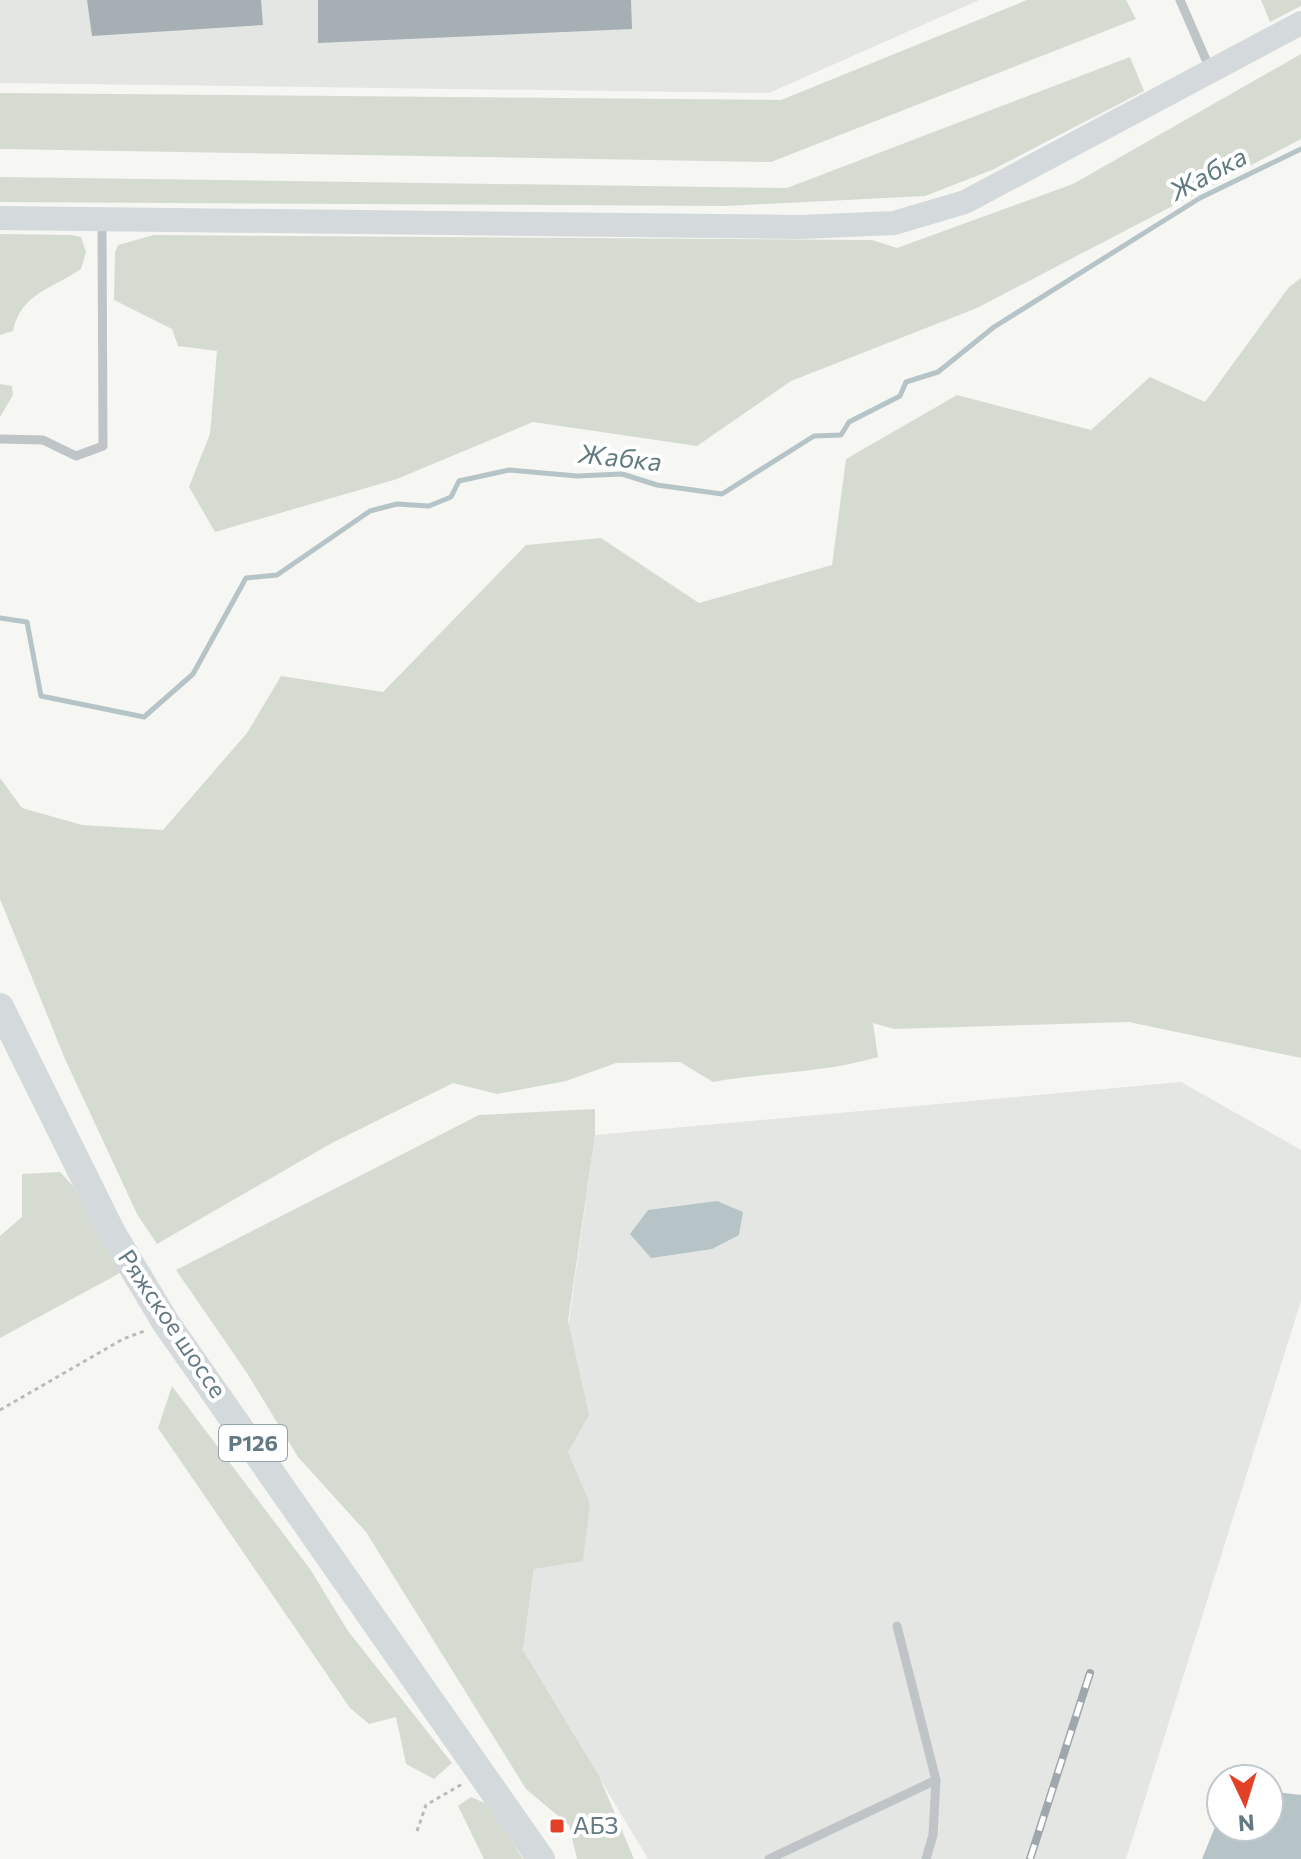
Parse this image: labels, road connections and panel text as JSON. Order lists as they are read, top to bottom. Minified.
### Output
{"streets":{"main road":["Ряжское шоссе","Р126"]},"water":["Жабка"],"places":{"transit":["АБЗ"]},"north":"bottom"}
